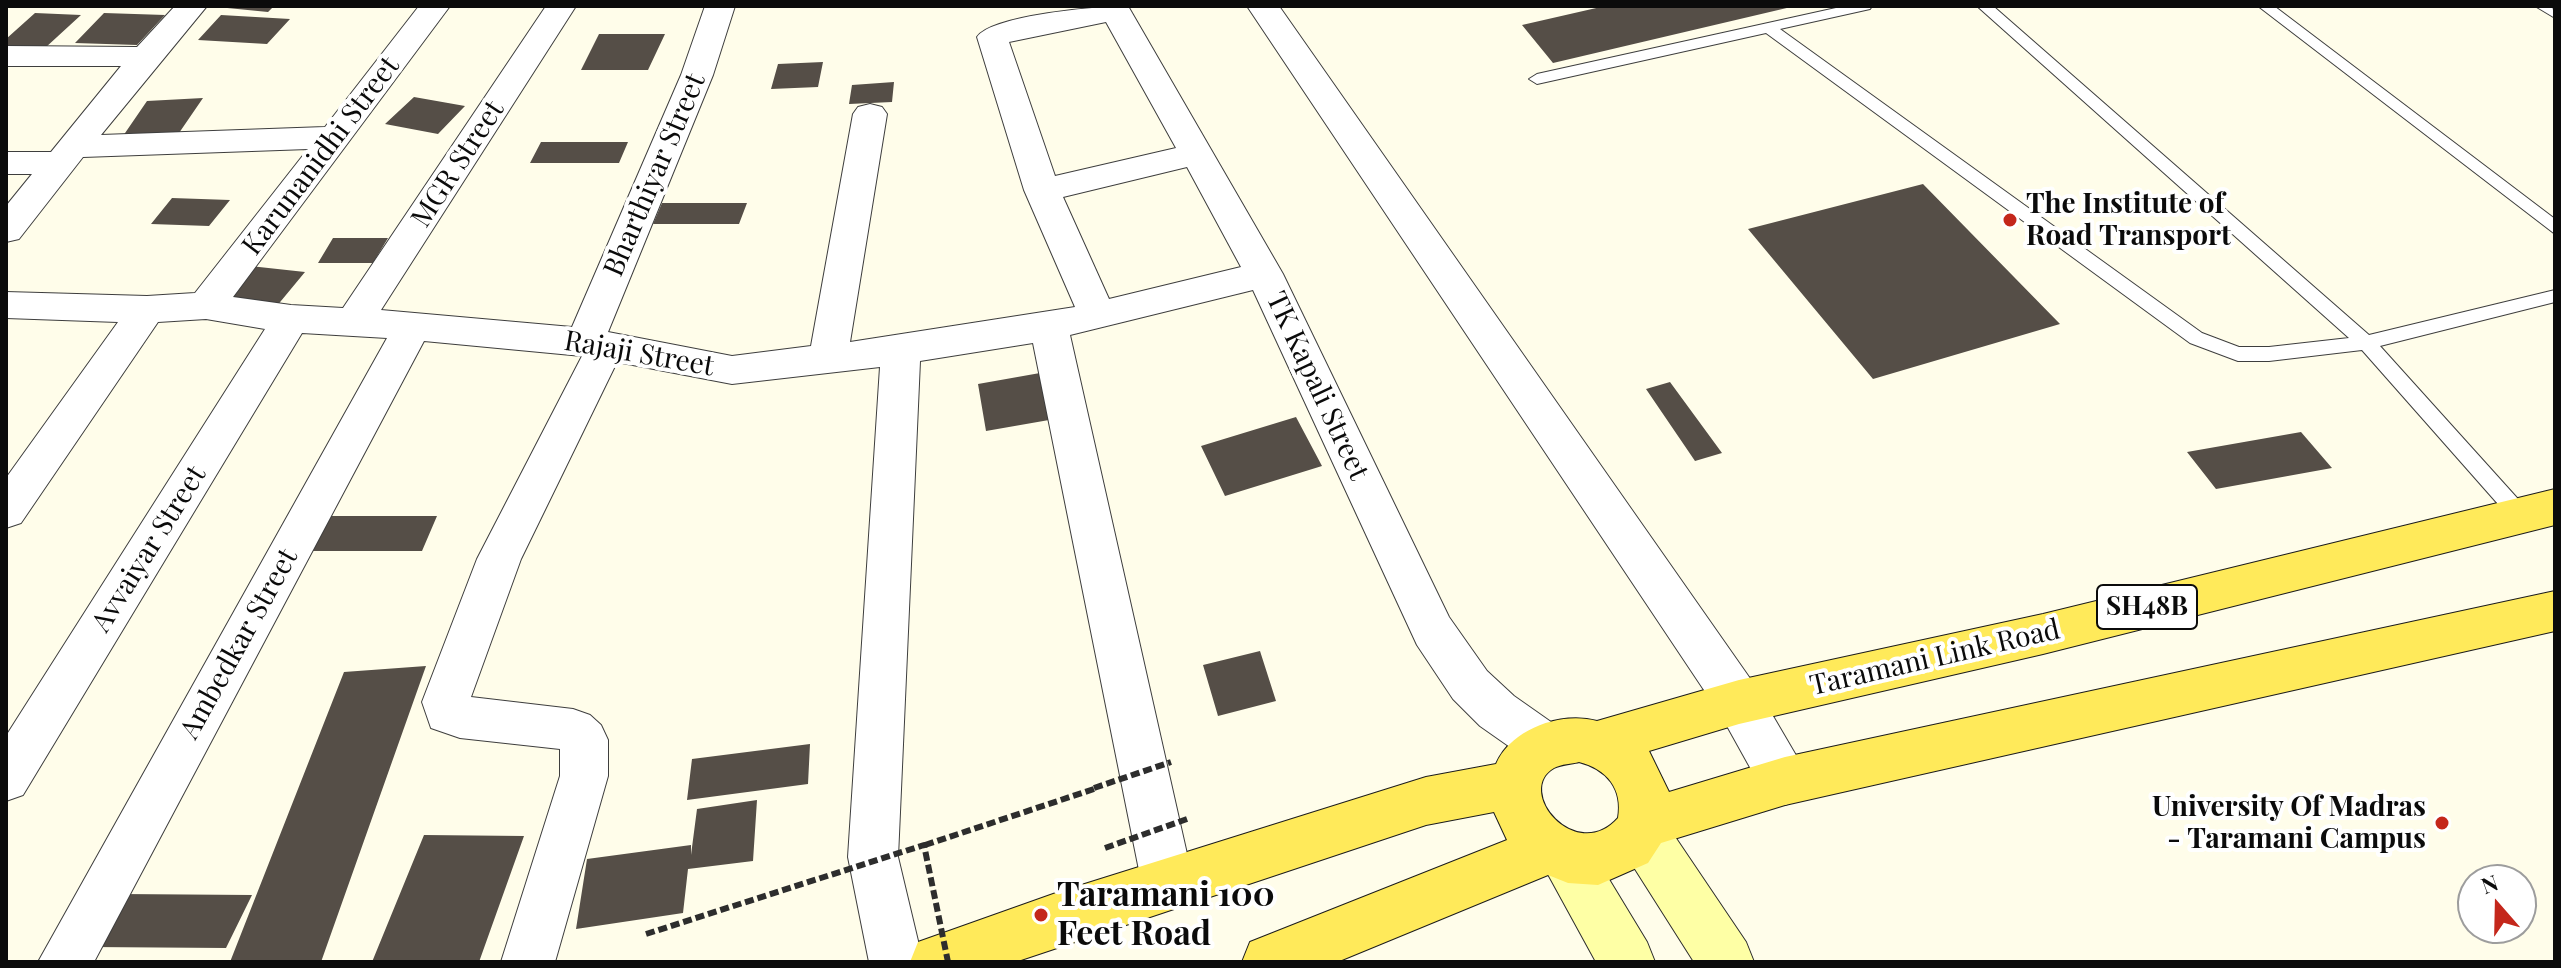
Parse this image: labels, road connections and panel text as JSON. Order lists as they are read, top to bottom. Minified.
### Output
{"streets":{"main road":["SH48B","Taramani Link Road"],"street":["Karunanidhi Street","MGR Street","Bharthiyar Street","Rajaji Street","TK Kapali Street","Avvaiyar Street","Ambedkar Street"]},"crossings":[["Karunanidhi Street","Rajaji Street"],["MGR Street","Rajaji Street"],["Bharthiyar Street","Rajaji Street"],["Rajaji Street","TK Kapali Street"],["Rajaji Street","Avvaiyar Street"],["Rajaji Street","Ambedkar Street"],["TK Kapali Street","Taramani Link Road"]],"places":["The Institute of Road Transport","University Of Madras - Taramani Campus","Taramani 100 Feet Road"],"north":"top"}
